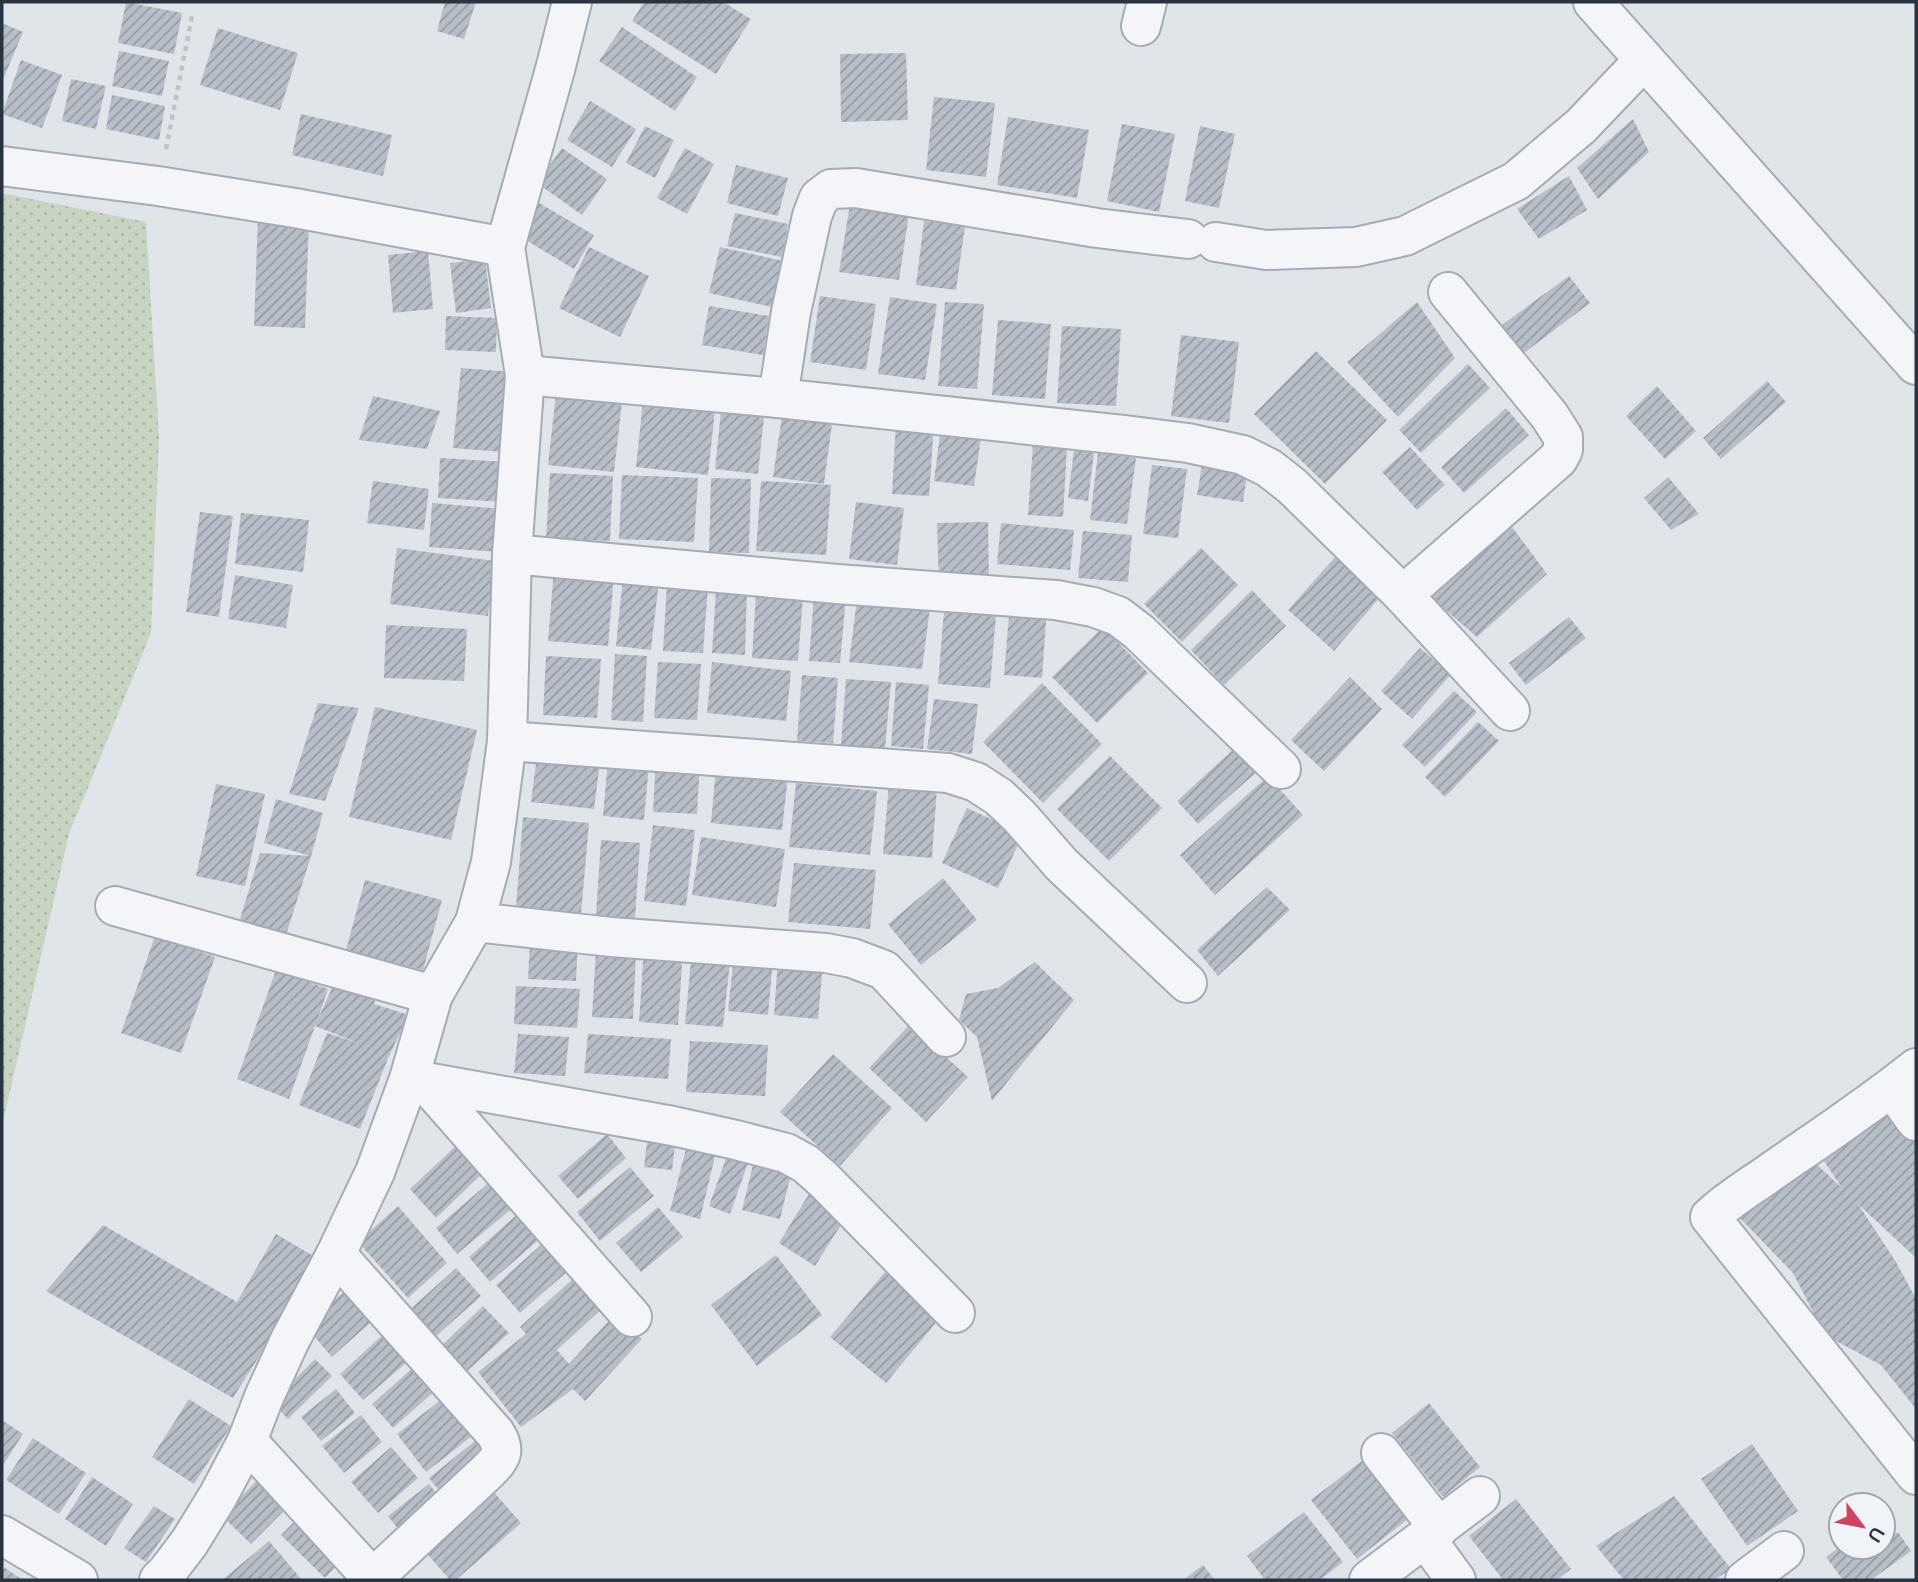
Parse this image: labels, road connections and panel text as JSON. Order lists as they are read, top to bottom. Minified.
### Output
{"north":"bottom right"}
